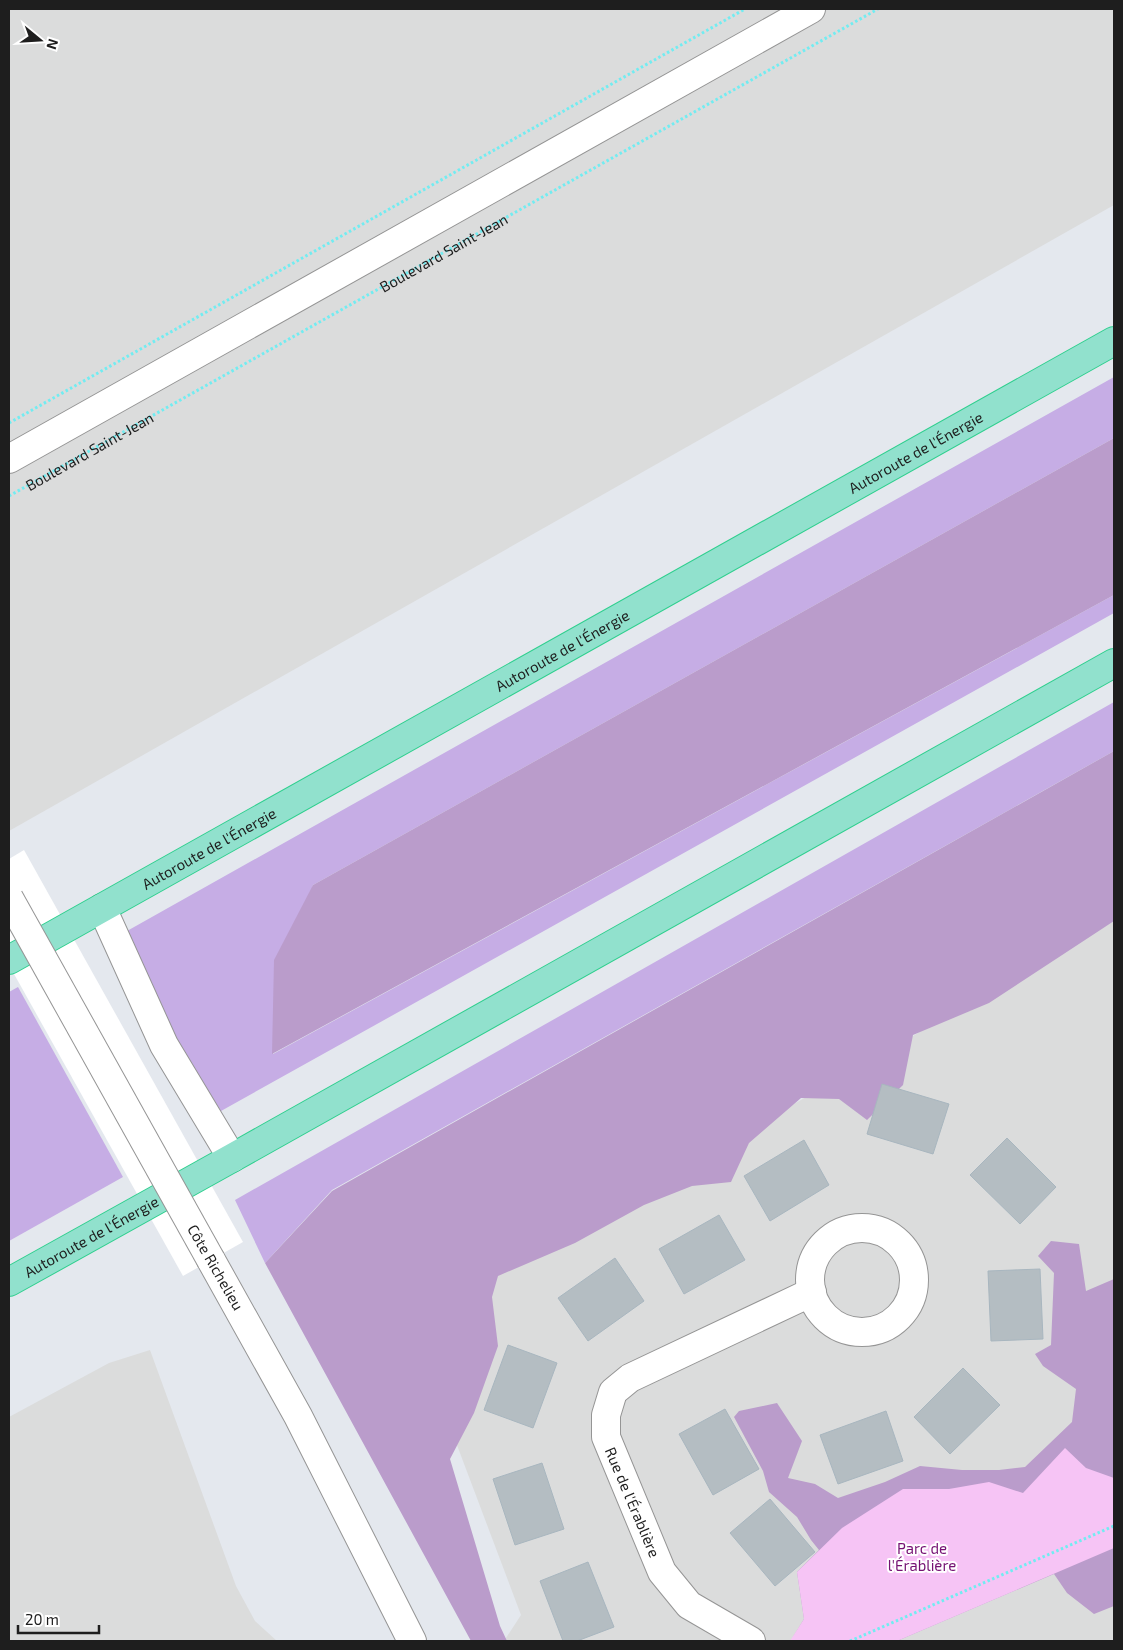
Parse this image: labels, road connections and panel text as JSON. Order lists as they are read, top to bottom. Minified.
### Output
{"streets":{"highway":["Autoroute de l'Énergie"],"street":["Boulevard Saint-Jean","Côte Richelieu","Rue de l'Érablière"]},"parks":["Parc de l'Érablière"],"scale_bar":"20 m","north":"right"}
